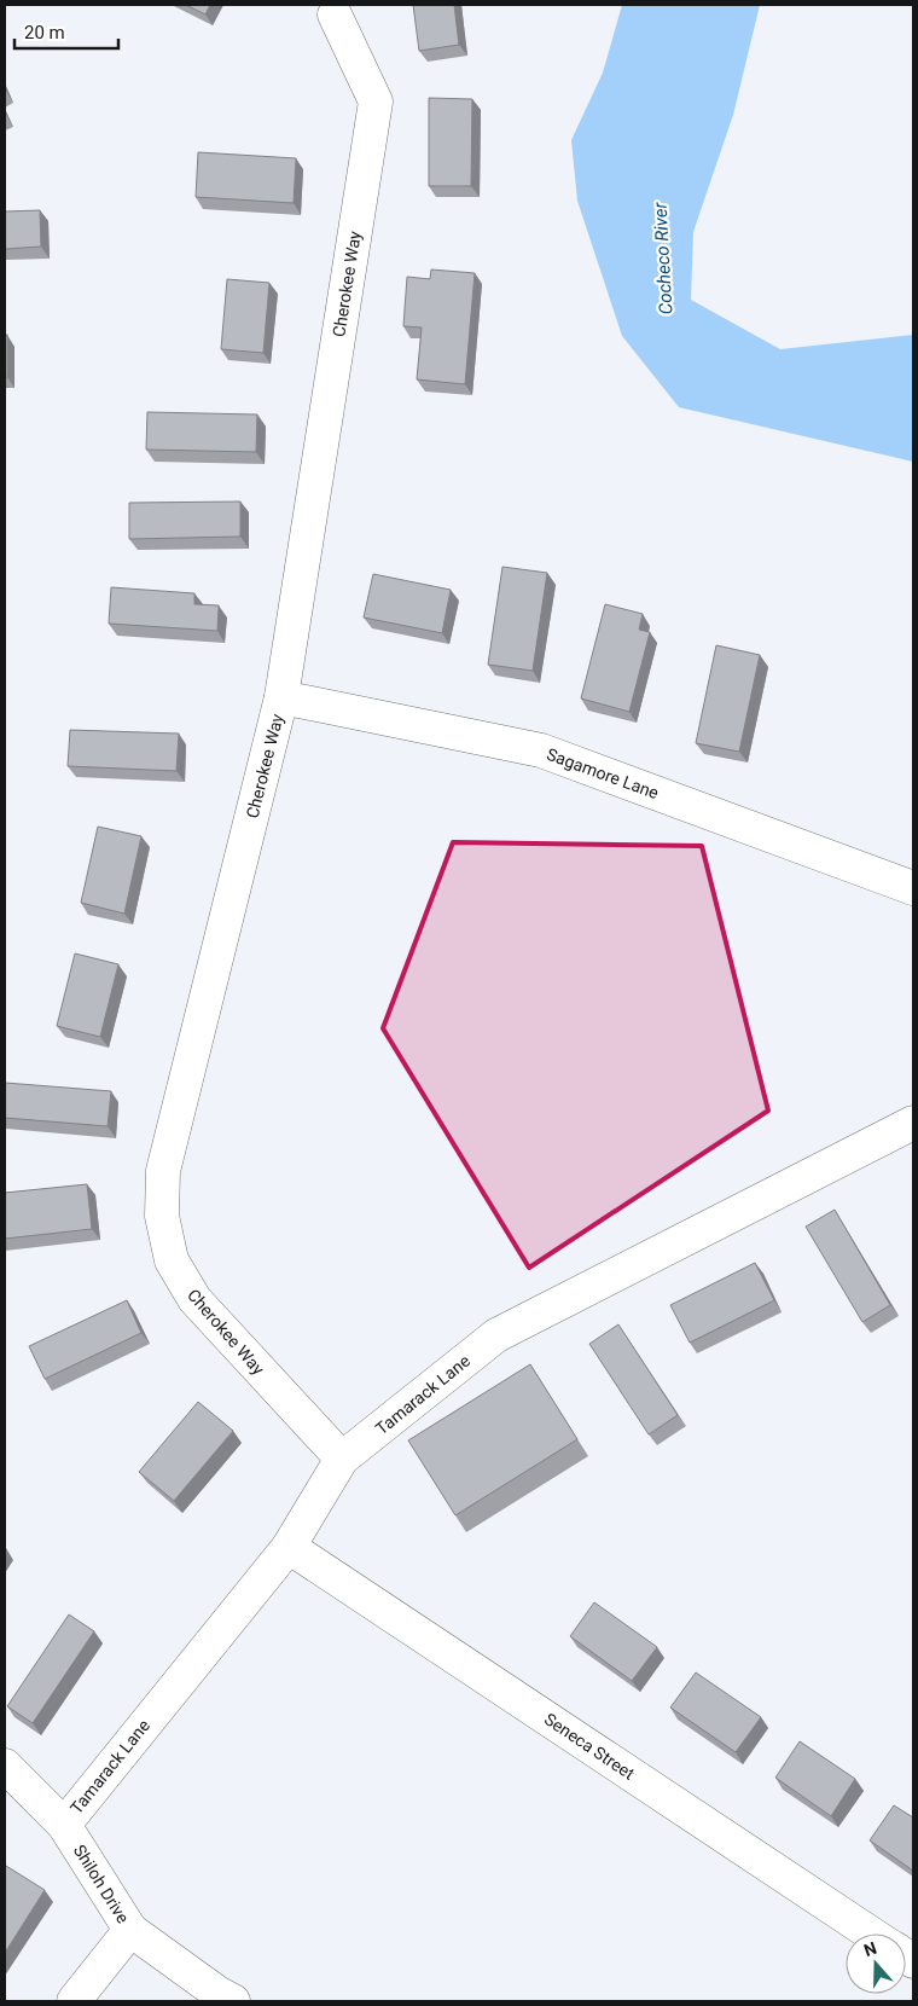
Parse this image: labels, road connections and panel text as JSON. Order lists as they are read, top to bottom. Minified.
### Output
{"streets":{"street":["Cherokee Way","Sagamore Lane","Tamarack Lane","Seneca Street","Shiloh Drive"]},"crossings":[["Cherokee Way","Sagamore Lane"],["Cherokee Way","Tamarack Lane"],["Tamarack Lane","Seneca Street"],["Tamarack Lane","Shiloh Drive"]],"water":["Cocheco River"],"scale_bar":"20 m","north":"top"}
